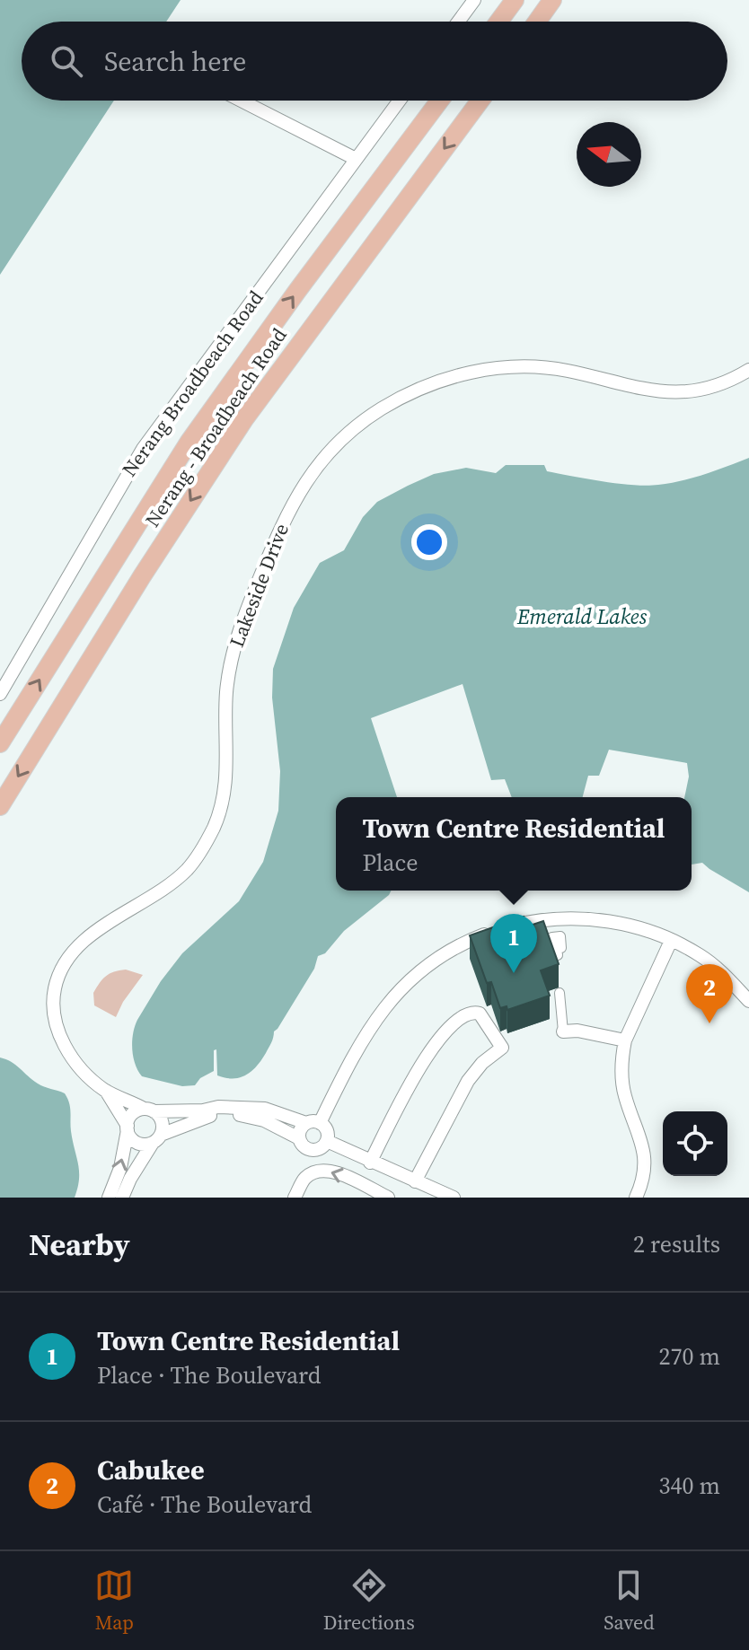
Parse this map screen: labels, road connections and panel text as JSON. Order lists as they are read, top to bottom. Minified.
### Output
{"streets":{"main road":["Nerang - Broadbeach Road"],"street":["Nerang Broadbeach Road","Lakeside Drive"]},"water":["Emerald Lakes"],"north":"left","page":{"search":"Search here","popup":["Town Centre Residential","Place"],"pins":["1","2"],"heading":["Nearby","2 results"],"list":[{"mark":"1","name":"Town Centre Residential","note":"Place · The Boulevard","value":"270 m"},{"mark":"2","name":"Cabukee","note":"Café · The Boulevard","value":"340 m"}],"nav":["Map","Directions","Saved"]}}
